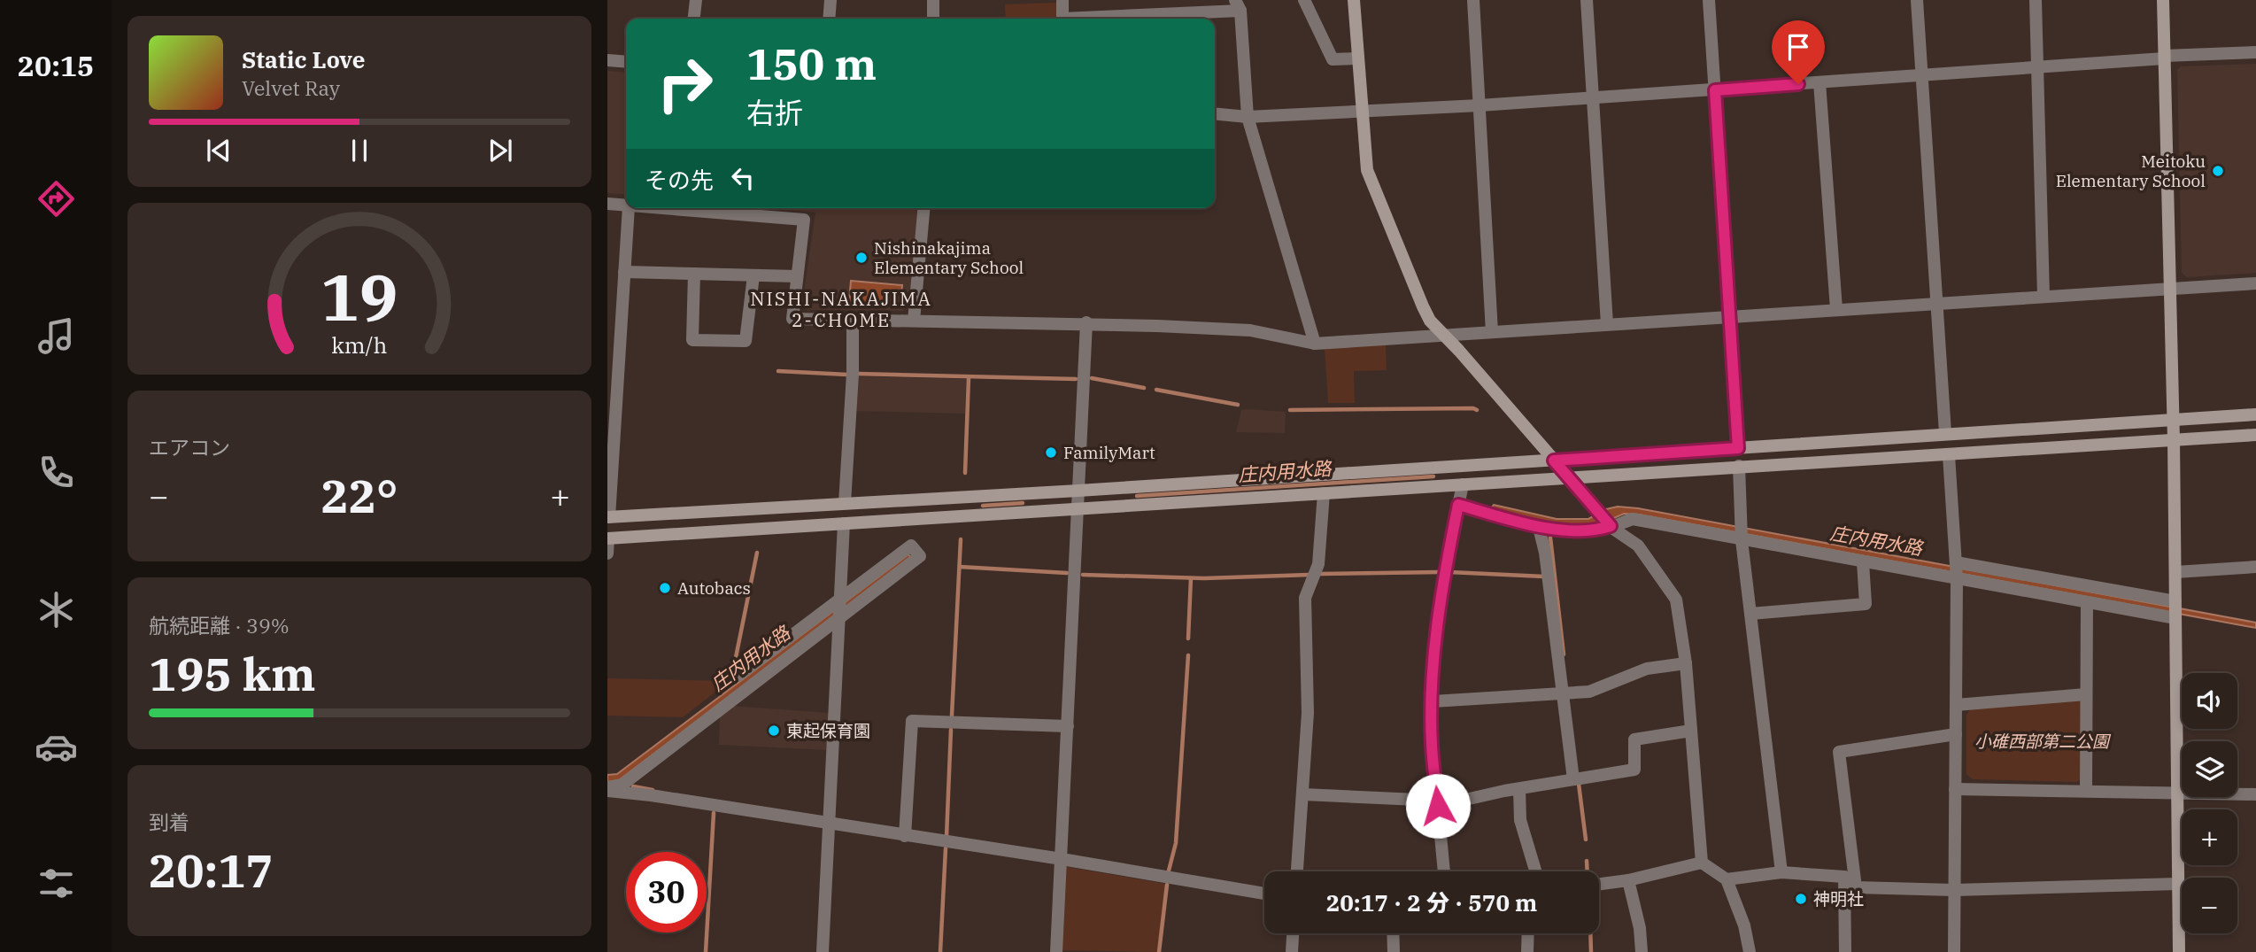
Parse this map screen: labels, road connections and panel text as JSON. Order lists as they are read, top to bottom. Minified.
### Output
{"districts":["NISHI-NAKAJIMA 2-CHOME"],"water":["庄内用水路"],"parks":["小碓西部第二公園"],"places":["Meitoku Elementary School","Nishinakajima Elementary School","FamilyMart","Autobacs","東起保育園","神明社"],"page":{"tabs":"20:15","turn":["150 m","右折"],"song":["Static Love","Velvet Ray"],"then":"その先","tile":["エアコン",["航続距離 · 39%","195 km"],["到着","20:17"]],"heat":["−","22°","+"],"map_buttons":["+","−"],"limit":"30","trip":"20:17 · 2 分 · 570 m","gauge":["19","km/h"]}}
